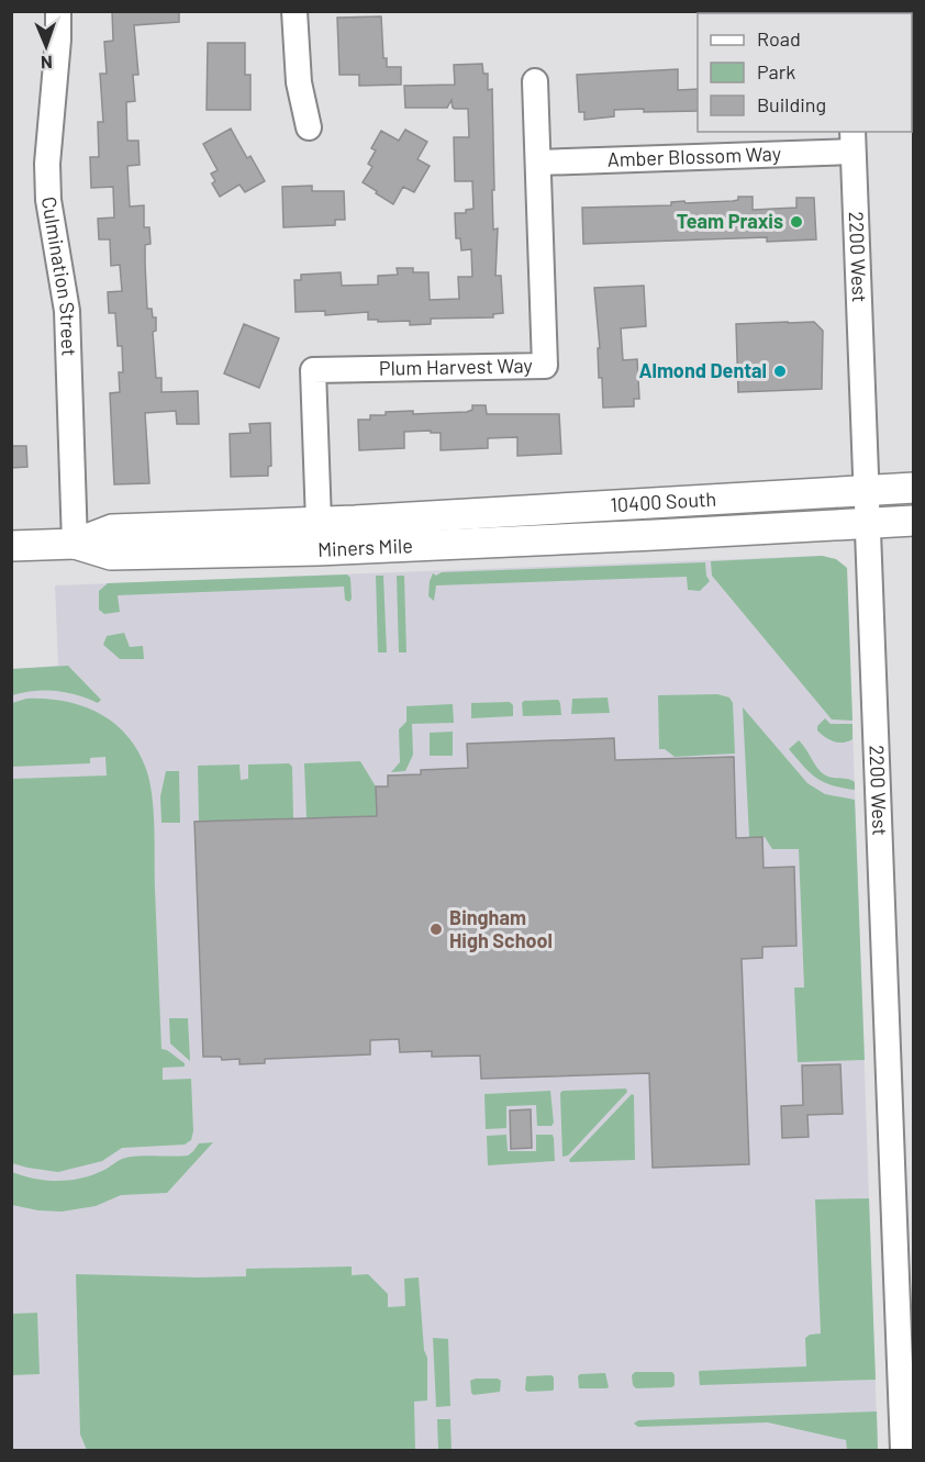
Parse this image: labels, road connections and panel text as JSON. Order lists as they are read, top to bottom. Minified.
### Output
{"streets":{"main road":["10400 South","Miners Mile"],"street":["Amber Blossom Way","2200 West","Culmination Street","Plum Harvest Way"]},"crossings":[["Amber Blossom Way","2200 West"],["Amber Blossom Way","Plum Harvest Way"],["2200 West","10400 South"],["Culmination Street","Miners Mile"],["Plum Harvest Way","Miners Mile"],["10400 South","Miners Mile"]],"places":["Team Praxis","Almond Dental","Bingham High School"],"legend":["Road","Park","Building"],"north":"bottom"}
